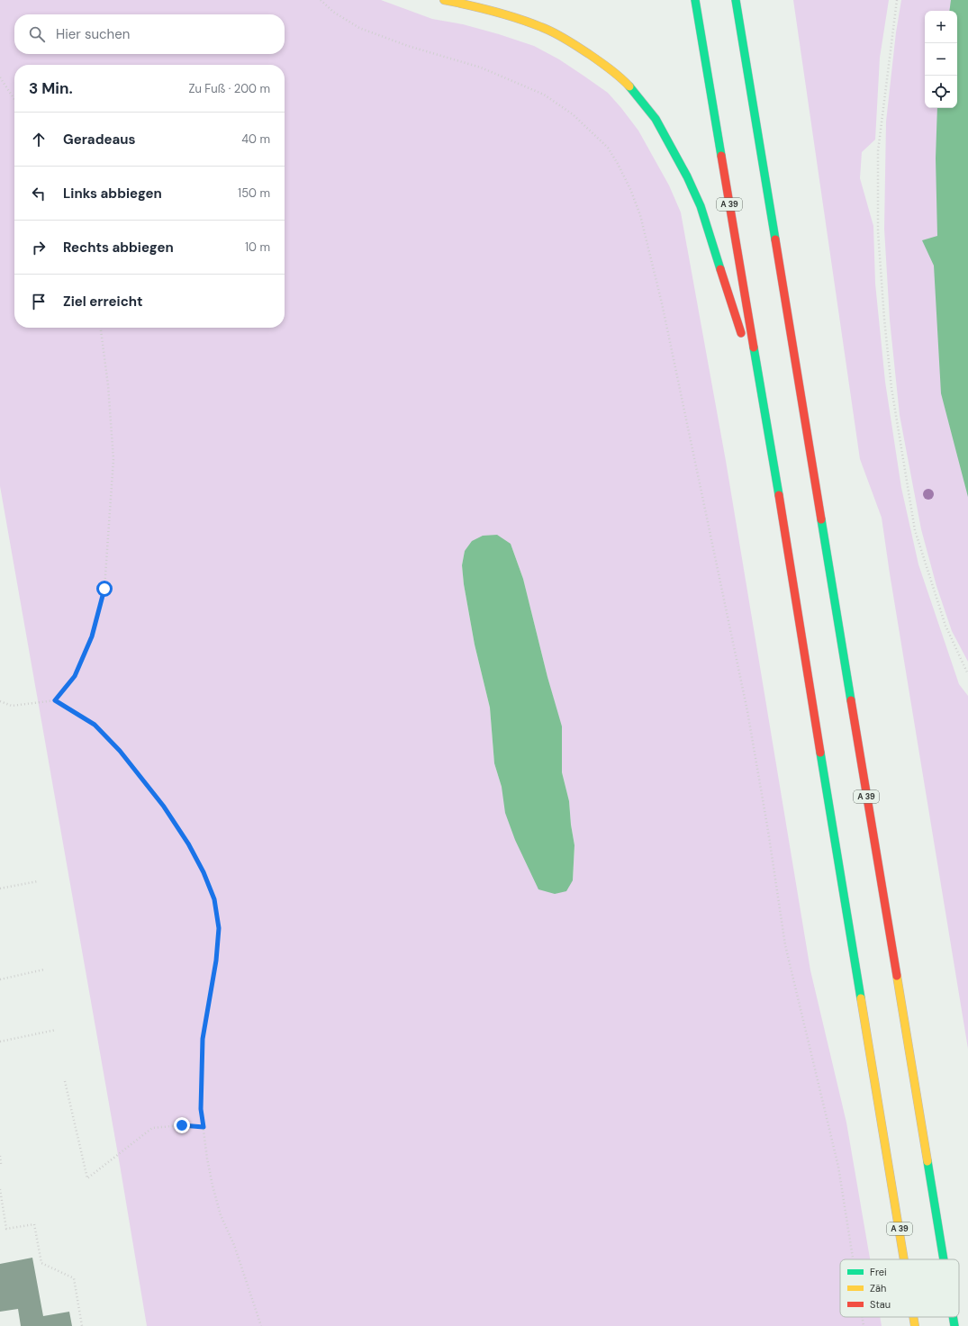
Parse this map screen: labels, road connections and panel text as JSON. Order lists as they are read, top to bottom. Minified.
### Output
{"streets":{"highway":["A 39"]},"legend":["Frei","Zäh","Stau"],"page":{"map_buttons":["+","−"],"search":"Hier suchen","heading":["3 Min.","Zu Fuß · 200 m"],"list":[["Geradeaus","40 m"],["Links abbiegen","150 m"],["Rechts abbiegen","10 m"],"Ziel erreicht"]}}
